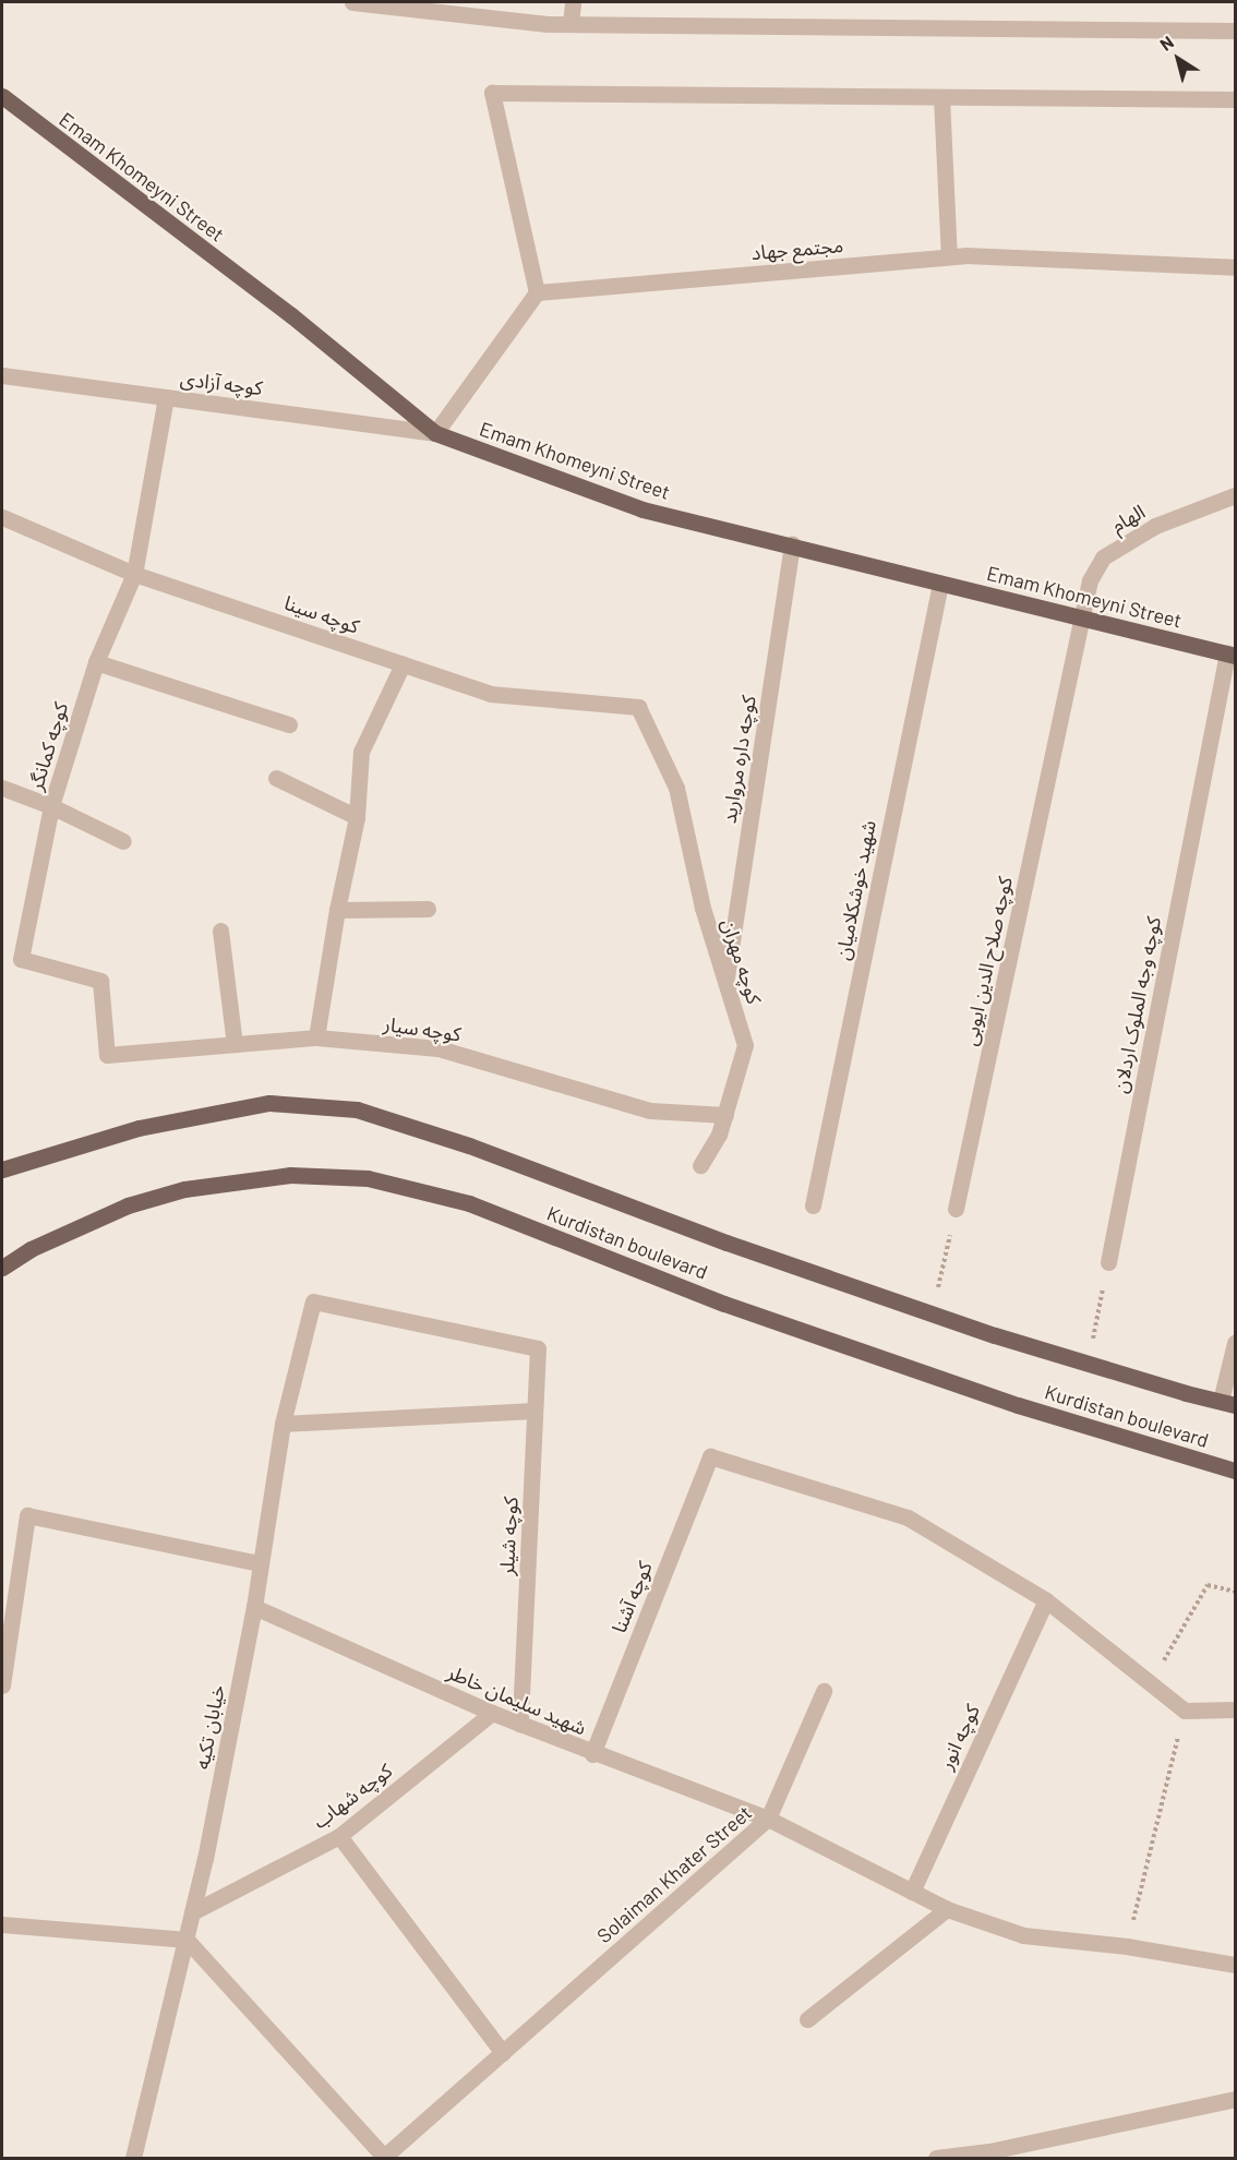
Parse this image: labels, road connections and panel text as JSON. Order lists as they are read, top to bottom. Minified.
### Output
{"streets":{"main road":["Emam Khomeyni Street","Kurdistan boulevard"],"street":["مجتمع جهاد","کوچه آزادی","الهام","کوچه سینا","کوچه کمانگر","کوچه داره مروارید","شهید خوشکلامیان","کوچه مهران","کوچه صلاح الدین ایوبی","کوچه وجه الملوک اردلان","کوچه سیار","کوچه شیلر","کوچه آشنا","شهید سلیمان خاطر","خیابان تکیه","کوچه انور","کوچه شهاب","Solaiman Khater Street"]},"crossings":[["Emam Khomeyni Street","کوچه آزادی"],["Emam Khomeyni Street","الهام"],["Emam Khomeyni Street","کوچه داره مروارید"],["Emam Khomeyni Street","شهید خوشکلامیان"],["Emam Khomeyni Street","کوچه صلاح الدین ایوبی"],["Emam Khomeyni Street","کوچه وجه الملوک اردلان"],["کوچه آزادی","کوچه کمانگر"],["الهام","کوچه صلاح الدین ایوبی"],["کوچه سینا","کوچه کمانگر"],["کوچه سینا","کوچه مهران"],["کوچه کمانگر","کوچه سیار"],["کوچه داره مروارید","کوچه مهران"],["کوچه مهران","کوچه سیار"],["کوچه شیلر","شهید سلیمان خاطر"],["کوچه شیلر","خیابان تکیه"],["کوچه آشنا","شهید سلیمان خاطر"],["کوچه آشنا","کوچه انور"],["شهید سلیمان خاطر","خیابان تکیه"],["شهید سلیمان خاطر","کوچه شهاب"],["شهید سلیمان خاطر","Solaiman Khater Street"],["خیابان تکیه","کوچه شهاب"],["کوچه انور","Solaiman Khater Street"]],"north":"top left"}
